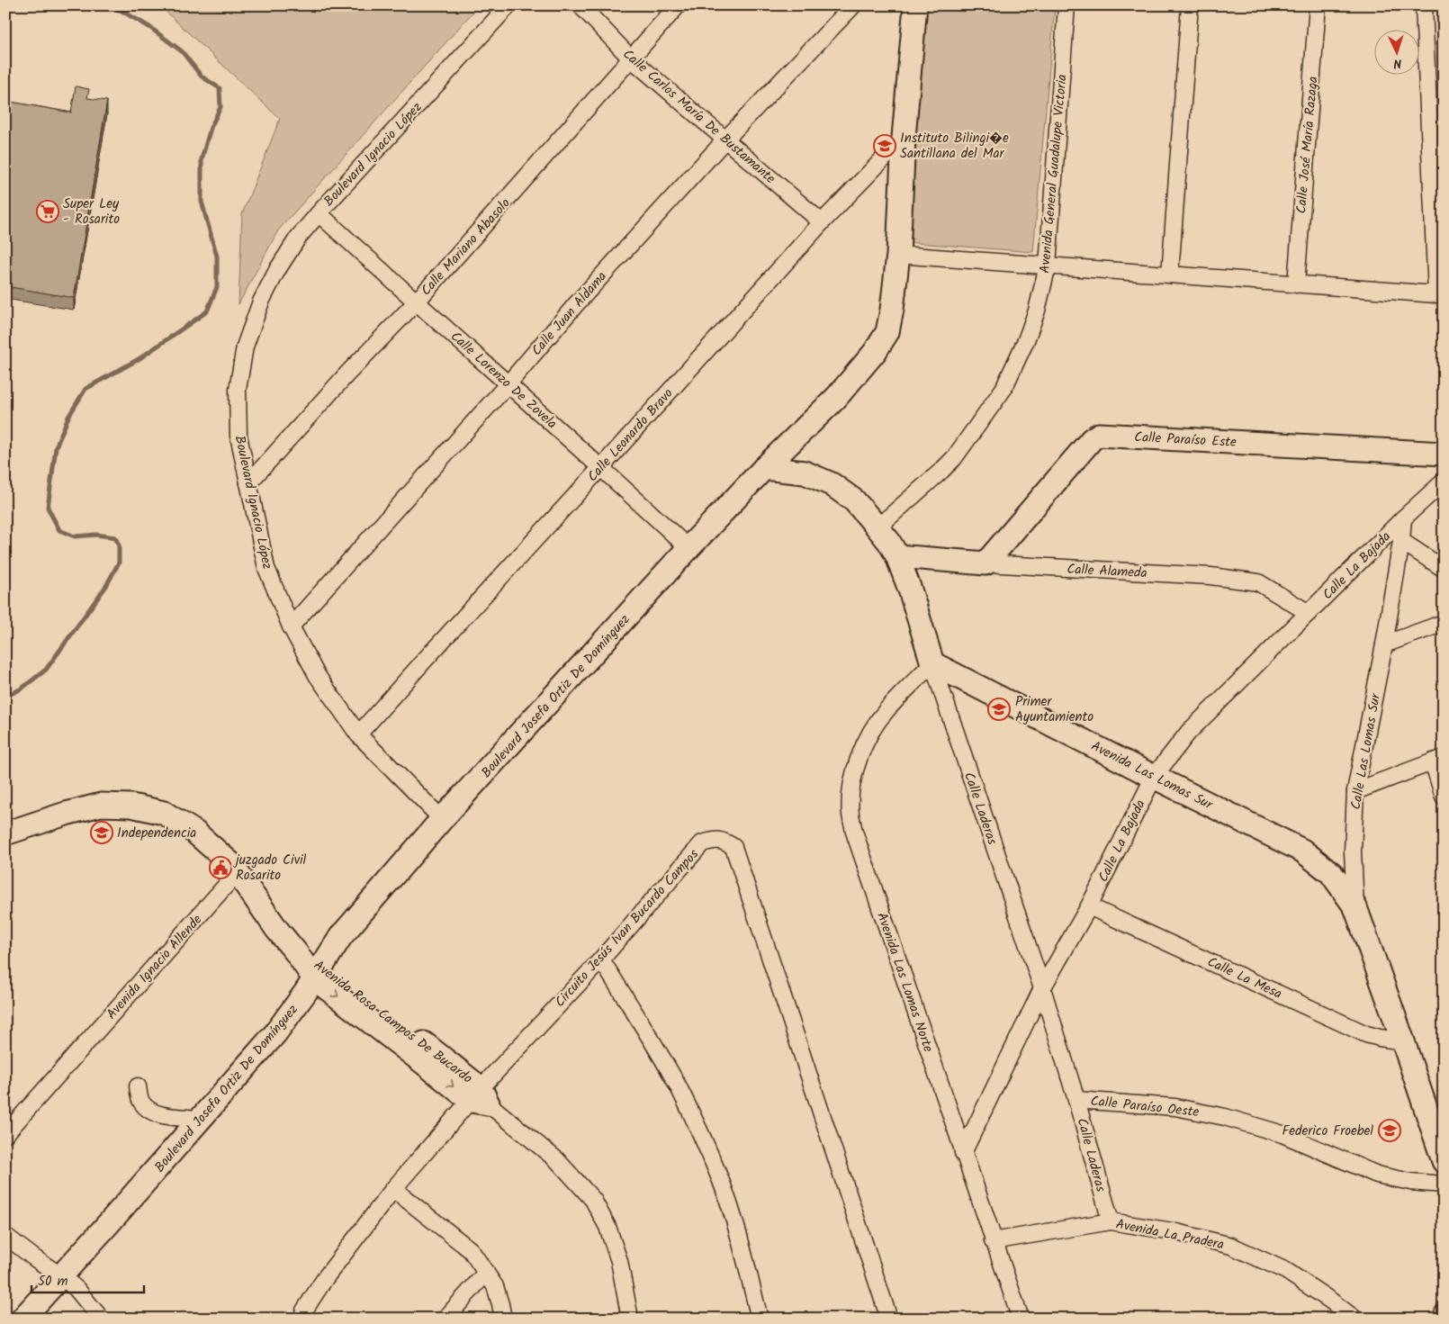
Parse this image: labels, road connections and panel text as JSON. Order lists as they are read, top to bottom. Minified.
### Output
{"streets":{"street":["Calle Carlos María De Bustamante","Calle José María Razaga","Boulevard Ignacio López","Avenida General Guadalupe Victoria","Calle Mariano Abasolo","Calle Juan Aldama","Calle Lorenzo De Zovela","Calle Leonardo Bravo","Calle Paraíso Este","Calle La Bajada","Calle Alameda","Boulevard Josefa Ortiz De Domínguez","Calle Las Lomas Sur","Avenida Las Lomas Sur","Calle Laderas","Circuito Jesús Ivan Bucardo Campos","Avenida Ignacio Allende","Calle La Mesa","Avenida Las Lomas Norte","Avenida Rosa Campos De Bucardo","Calle Paraíso Oeste","Avenida La Pradera"]},"crossings":[["Calle Carlos María De Bustamante","Calle Mariano Abasolo"],["Calle Carlos María De Bustamante","Calle Juan Aldama"],["Calle Carlos María De Bustamante","Calle Leonardo Bravo"],["Boulevard Ignacio López","Calle Mariano Abasolo"],["Boulevard Ignacio López","Calle Juan Aldama"],["Boulevard Ignacio López","Calle Lorenzo De Zovela"],["Boulevard Ignacio López","Calle Leonardo Bravo"],["Boulevard Ignacio López","Boulevard Josefa Ortiz De Domínguez"],["Avenida General Guadalupe Victoria","Calle Laderas"],["Calle Mariano Abasolo","Calle Lorenzo De Zovela"],["Calle Juan Aldama","Calle Lorenzo De Zovela"],["Calle Lorenzo De Zovela","Calle Leonardo Bravo"],["Calle Lorenzo De Zovela","Boulevard Josefa Ortiz De Domínguez"],["Calle Leonardo Bravo","Boulevard Josefa Ortiz De Domínguez"],["Calle Paraíso Este","Calle Alameda"],["Calle La Bajada","Calle Alameda"],["Calle La Bajada","Calle Las Lomas Sur"],["Calle La Bajada","Avenida Las Lomas Sur"],["Calle La Bajada","Calle Laderas"],["Calle La Bajada","Calle La Mesa"],["Calle La Bajada","Avenida Las Lomas Norte"],["Calle Alameda","Calle Laderas"],["Boulevard Josefa Ortiz De Domínguez","Calle Laderas"],["Boulevard Josefa Ortiz De Domínguez","Avenida Rosa Campos De Bucardo"],["Calle Las Lomas Sur","Avenida Las Lomas Sur"],["Calle Las Lomas Sur","Calle La Mesa"],["Avenida Las Lomas Sur","Calle Laderas"],["Avenida Las Lomas Sur","Avenida Las Lomas Norte"],["Calle Laderas","Avenida Las Lomas Norte"],["Calle Laderas","Calle Paraíso Oeste"],["Calle Laderas","Avenida La Pradera"],["Circuito Jesús Ivan Bucardo Campos","Avenida Rosa Campos De Bucardo"],["Avenida Ignacio Allende","Avenida Rosa Campos De Bucardo"],["Avenida Las Lomas Norte","Avenida La Pradera"]],"places":{"school or university":["Instituto Bilingi�e Santillana del Mar","Primer Ayuntamiento","Independencia","Federico Froebel"],"supermarket":["Super Ley - Rosarito"],"public building":["juzgado Civil Rosarito"]},"scale_bar":"50 m","north":"bottom"}
